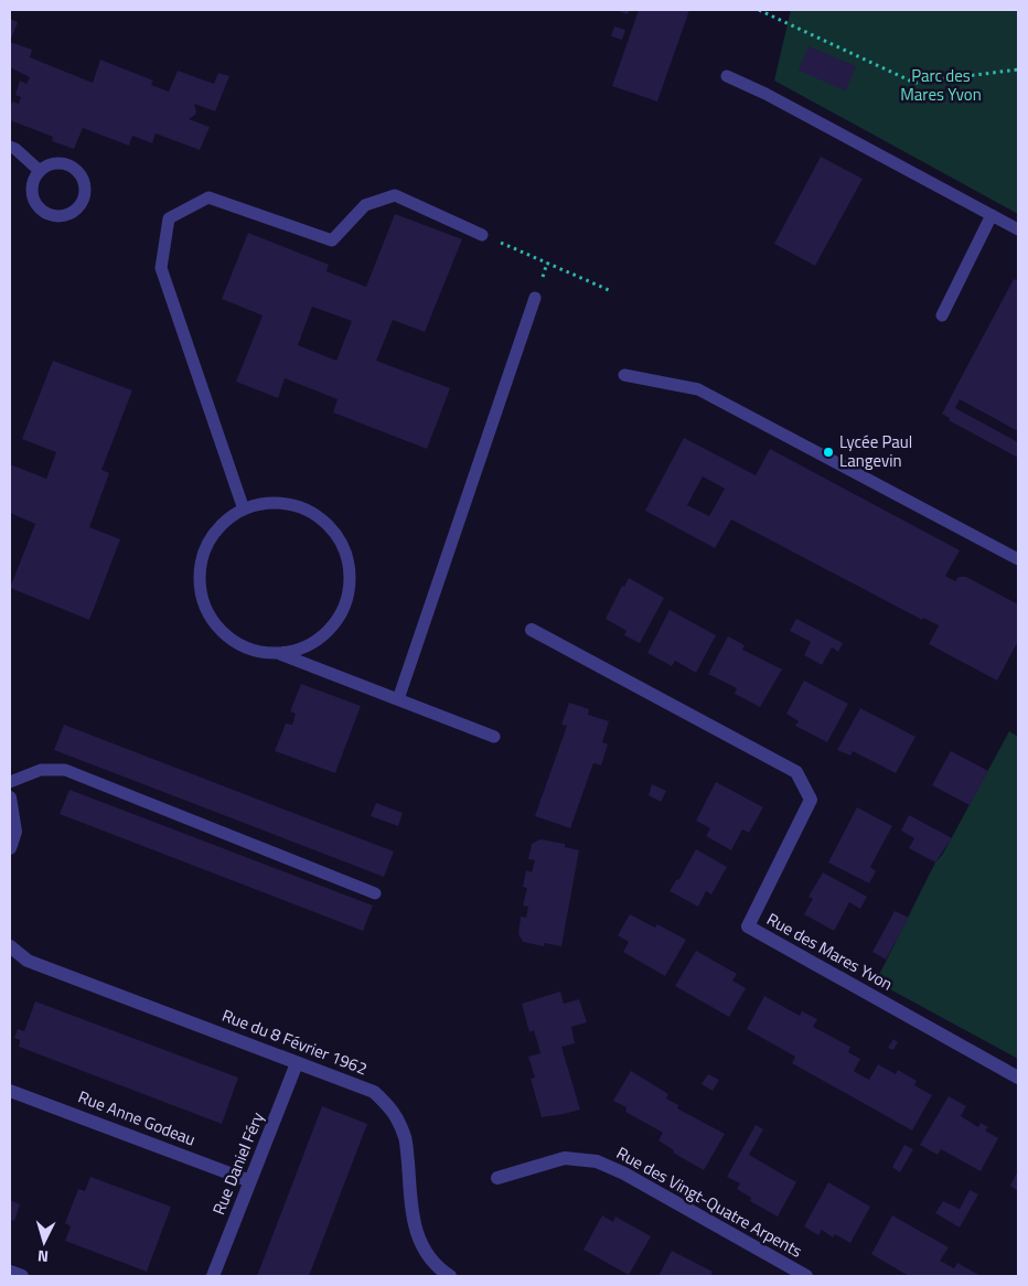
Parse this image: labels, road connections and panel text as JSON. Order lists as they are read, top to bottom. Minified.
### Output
{"streets":{"street":["Rue des Mares Yvon","Rue du 8 Février 1962","Rue Anne Godeau","Rue Daniel Féry","Rue des Vingt-Quatre Arpents"]},"crossings":[["Rue du 8 Février 1962","Rue Daniel Féry"],["Rue Anne Godeau","Rue Daniel Féry"]],"parks":["Parc des Mares Yvon"],"places":["Lycée Paul Langevin"],"north":"bottom"}
